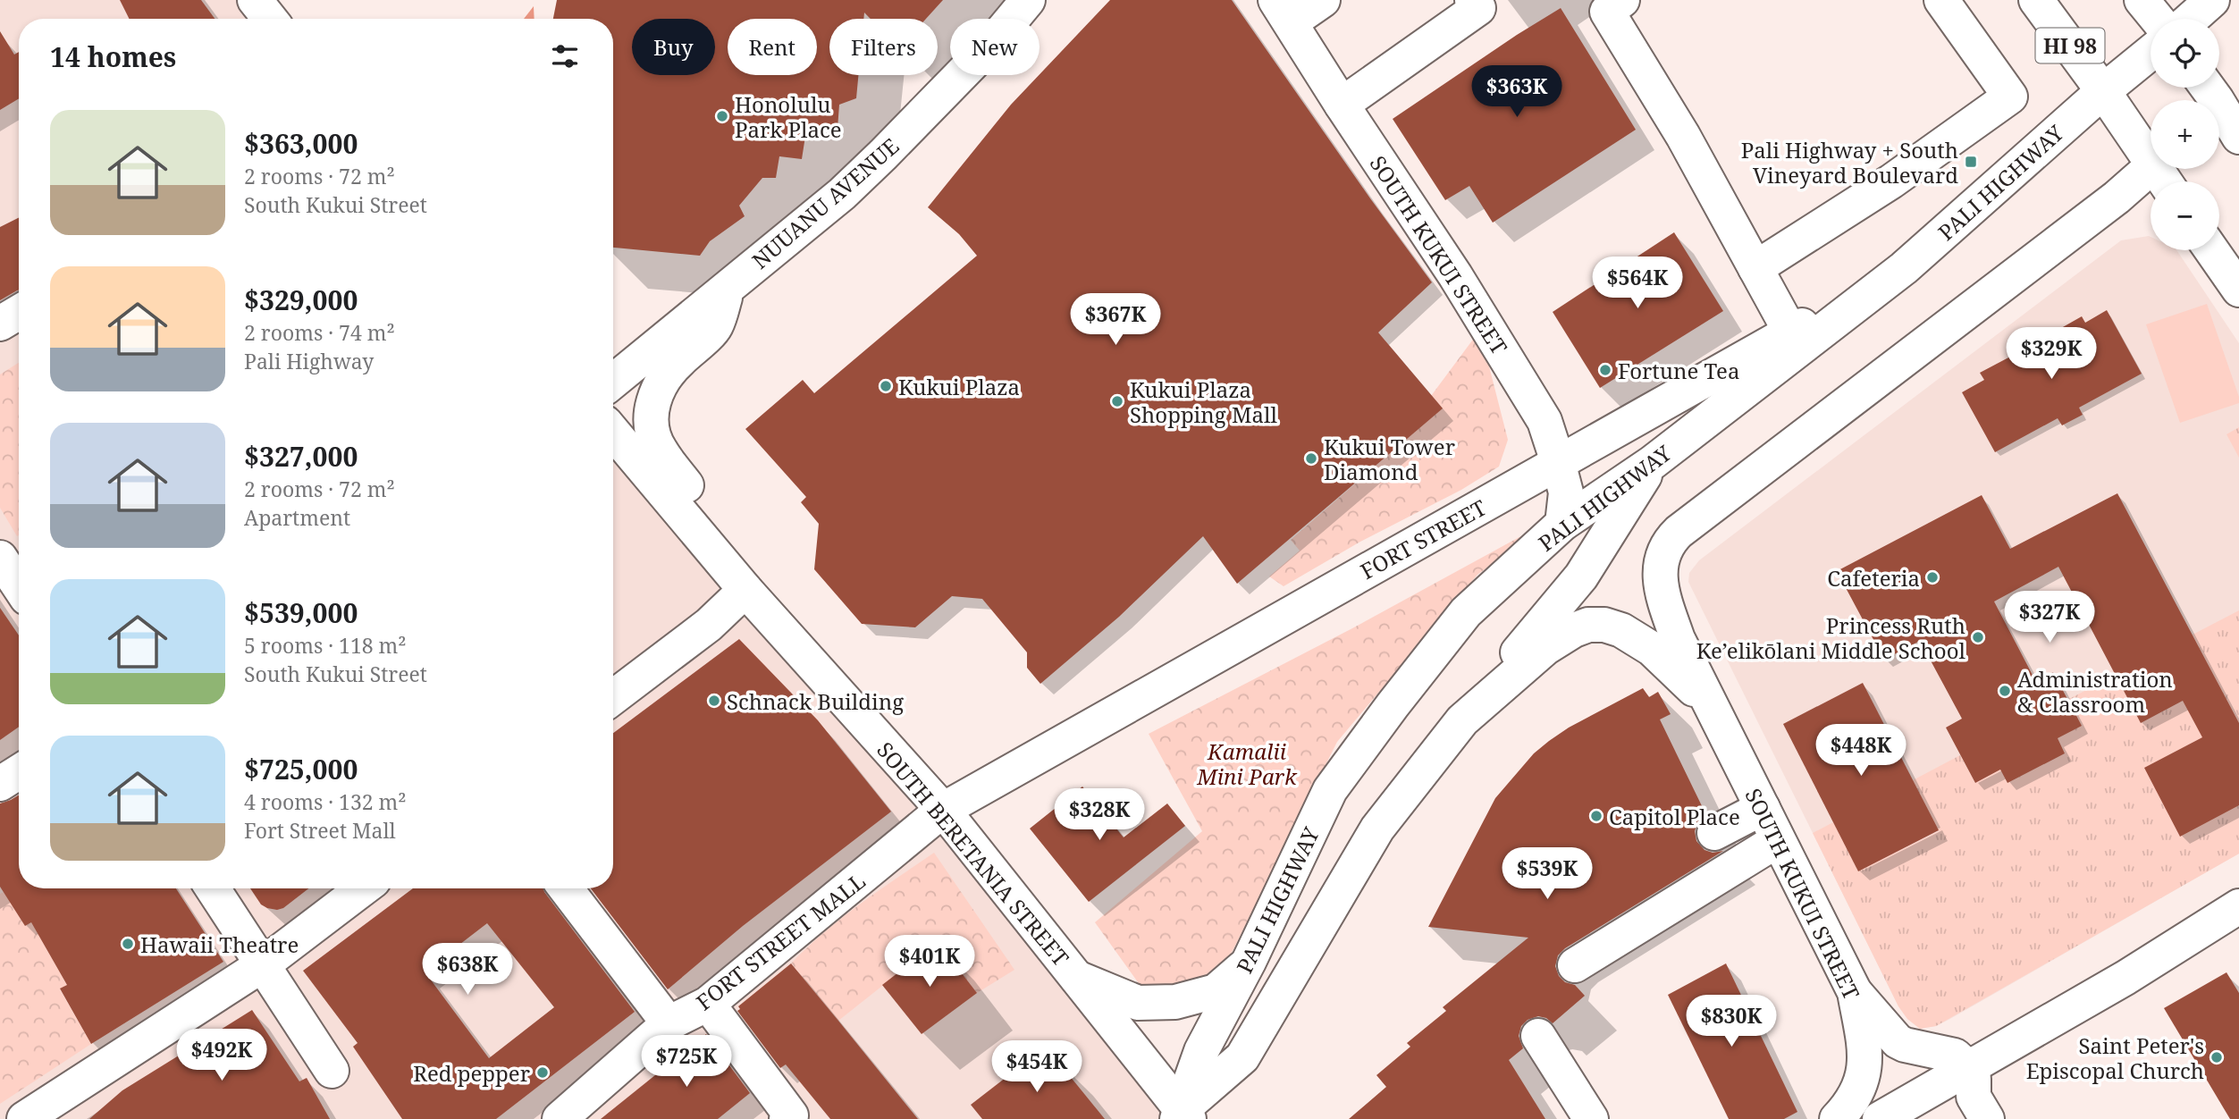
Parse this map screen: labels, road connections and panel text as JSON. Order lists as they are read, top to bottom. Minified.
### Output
{"streets":{"main road":["HI 98","PALI HIGHWAY","NUUANU AVENUE","SOUTH KUKUI STREET","FORT STREET","SOUTH BERETANIA STREET","FORT STREET MALL"]},"crossings":[["HI 98","PALI HIGHWAY"],["PALI HIGHWAY","SOUTH KUKUI STREET"],["PALI HIGHWAY","FORT STREET"],["PALI HIGHWAY","SOUTH BERETANIA STREET"],["SOUTH KUKUI STREET","FORT STREET"],["FORT STREET","SOUTH BERETANIA STREET"],["FORT STREET","FORT STREET MALL"],["SOUTH BERETANIA STREET","FORT STREET MALL"]],"parks":["Kamalii Mini Park"],"places":{"other":["Honolulu Park Place","Fortune Tea","Kukui Plaza","Kukui Plaza Shopping Mall","Kukui Tower Diamond","Cafeteria","Princess Ruth Ke’elikōlani Middle School","Administration & Classroom","Schnack Building","Capitol Place","Hawaii Theatre","Saint Peter's Episcopal Church","Red pepper"],"transit":["Pali Highway + South Vineyard Boulevard"]},"page":{"map_buttons":["+","−"],"chip":["Buy","Rent","Filters","New"],"heading":"14 homes","price":["$363K","$564K","$367K","$329K","$327K","$448K","$328K","$539K","$401K","$638K","$830K","$492K","$725K","$454K"],"list":[{"name":"$363,000","note":"2 rooms · 72 m² · South Kukui Street"},{"name":"$329,000","note":"2 rooms · 74 m² · Pali Highway"},{"name":"$327,000","note":"2 rooms · 72 m² · Apartment"},{"name":"$539,000","note":"5 rooms · 118 m² · South Kukui Street"},{"name":"$725,000","note":"4 rooms · 132 m² · Fort Street Mall"}]}}
